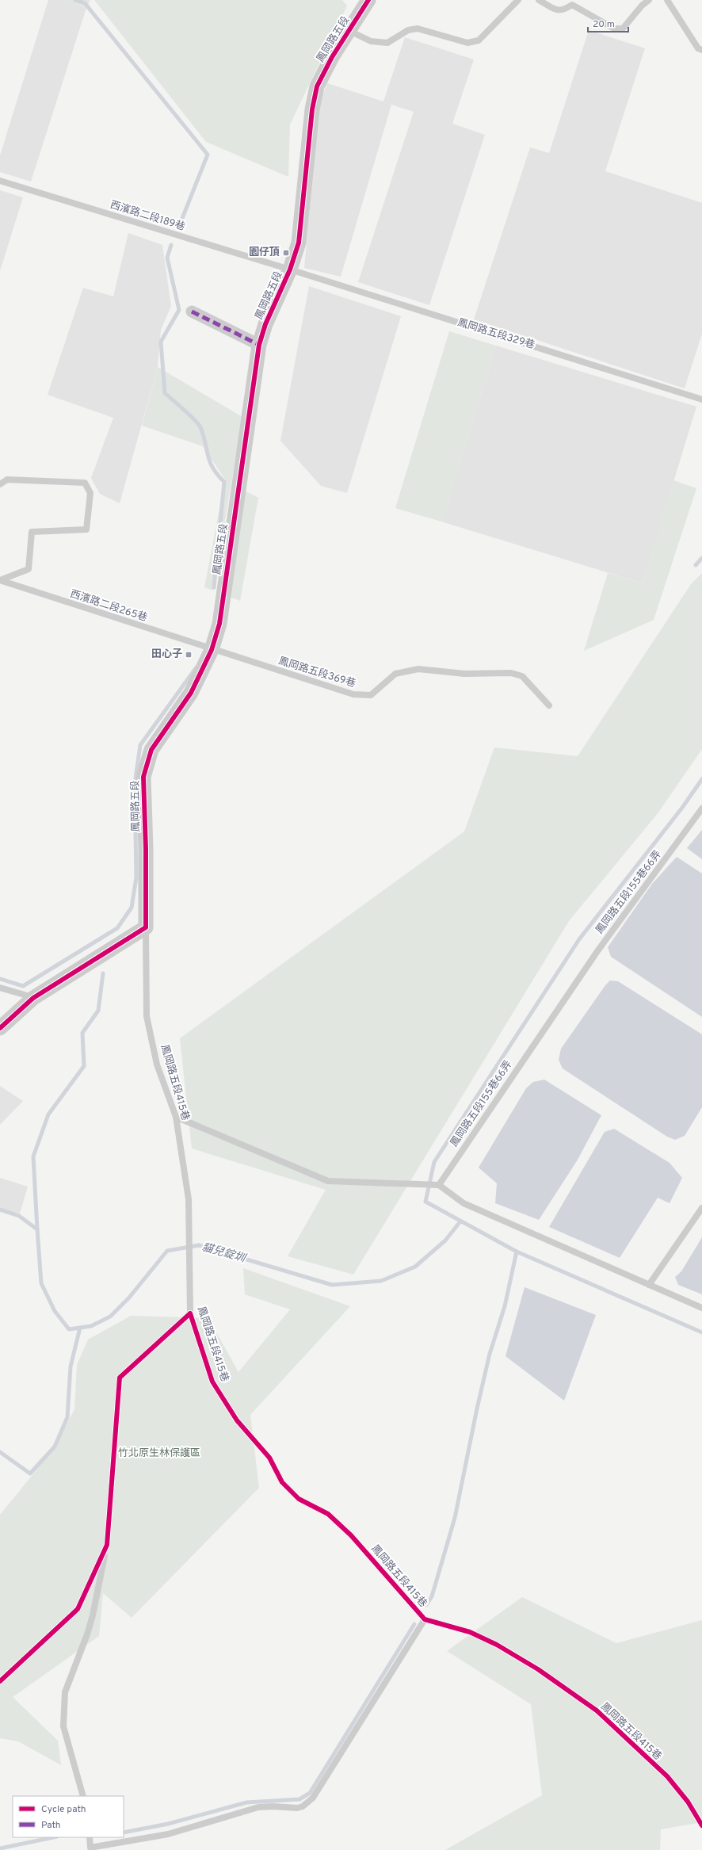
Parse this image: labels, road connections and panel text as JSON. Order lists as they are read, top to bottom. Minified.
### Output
{"streets":{"street":["鳳岡路五段"],"lane":["西濱路二段189巷","鳳岡路五段329巷","西濱路二段265巷","鳳岡路五段369巷","鳳岡路五段155巷66弄","鳳岡路五段415巷"]},"crossings":[["鳳岡路五段","西濱路二段189巷"],["鳳岡路五段","鳳岡路五段329巷"],["鳳岡路五段","西濱路二段265巷"],["鳳岡路五段","鳳岡路五段369巷"],["鳳岡路五段","鳳岡路五段415巷"],["西濱路二段189巷","鳳岡路五段329巷"],["西濱路二段265巷","鳳岡路五段369巷"]],"water":["貓兒錠圳"],"parks":["竹北原生林保護區"],"places":{"transit":["園仔頂","田心子"]},"legend":["Cycle path","Path"],"scale_bar":"20 m"}
